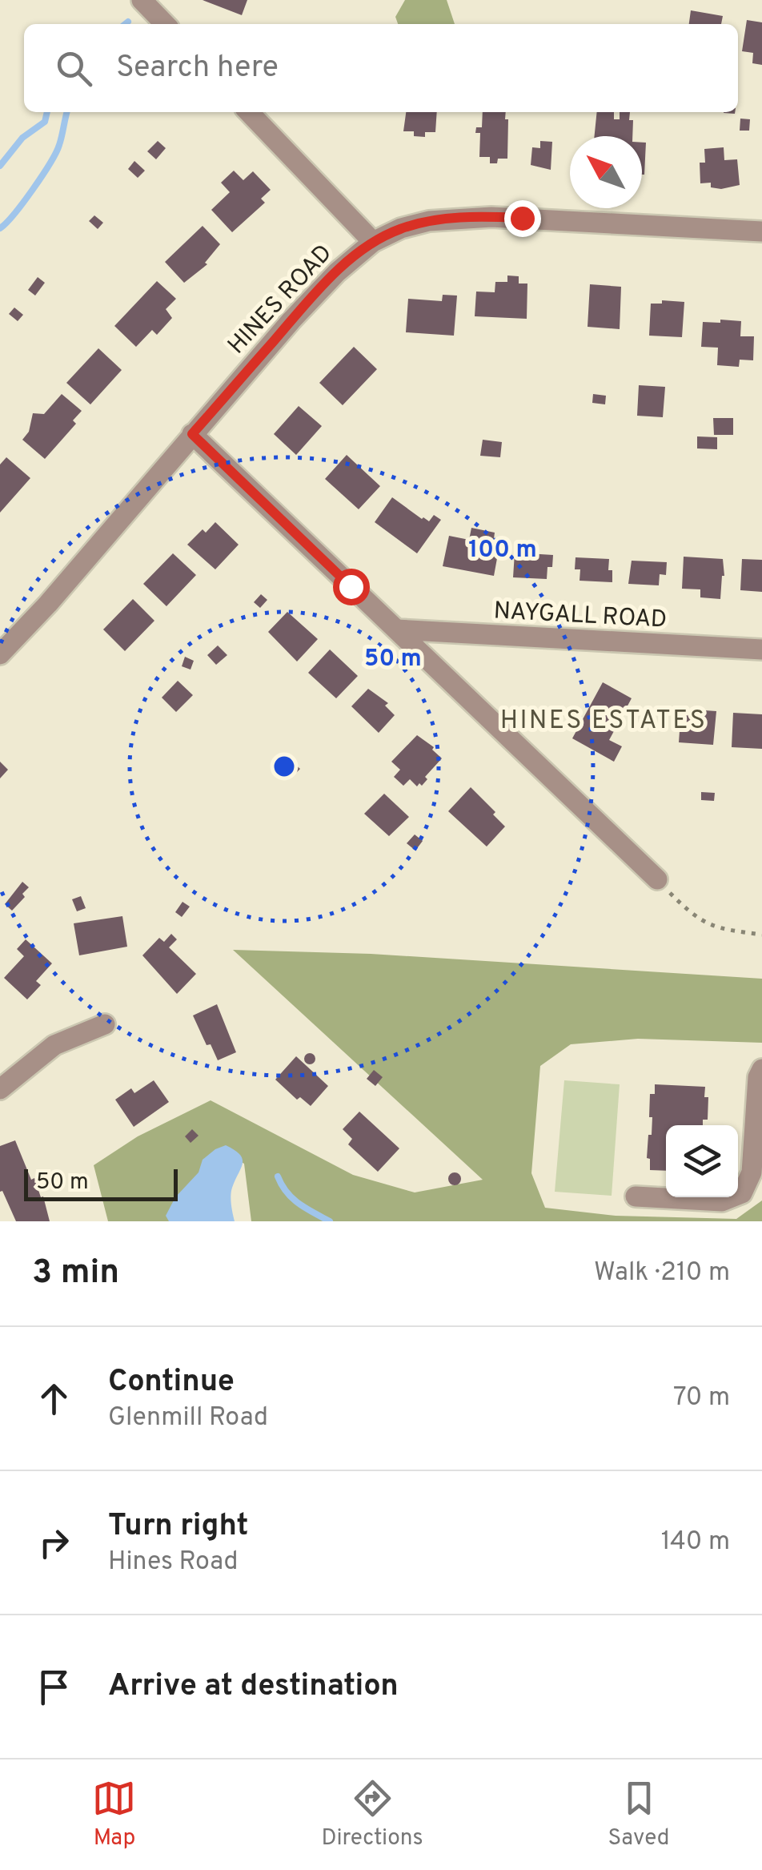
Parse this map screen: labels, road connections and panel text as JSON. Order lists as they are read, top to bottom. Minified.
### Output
{"streets":{"street":["HINES ROAD","NAYGALL ROAD"]},"districts":["HINES ESTATES"],"scale_bar":"50 m","north":"top left","page":{"search":"Search here","scale":"50 m","heading":["3 min","Walk · 210 m"],"list":[["Continue","Glenmill Road","70 m"],["Turn right","Hines Road","140 m"],"Arrive at destination"],"nav":["Map","Directions","Saved"]},"rings":["100 m","50 m"]}
